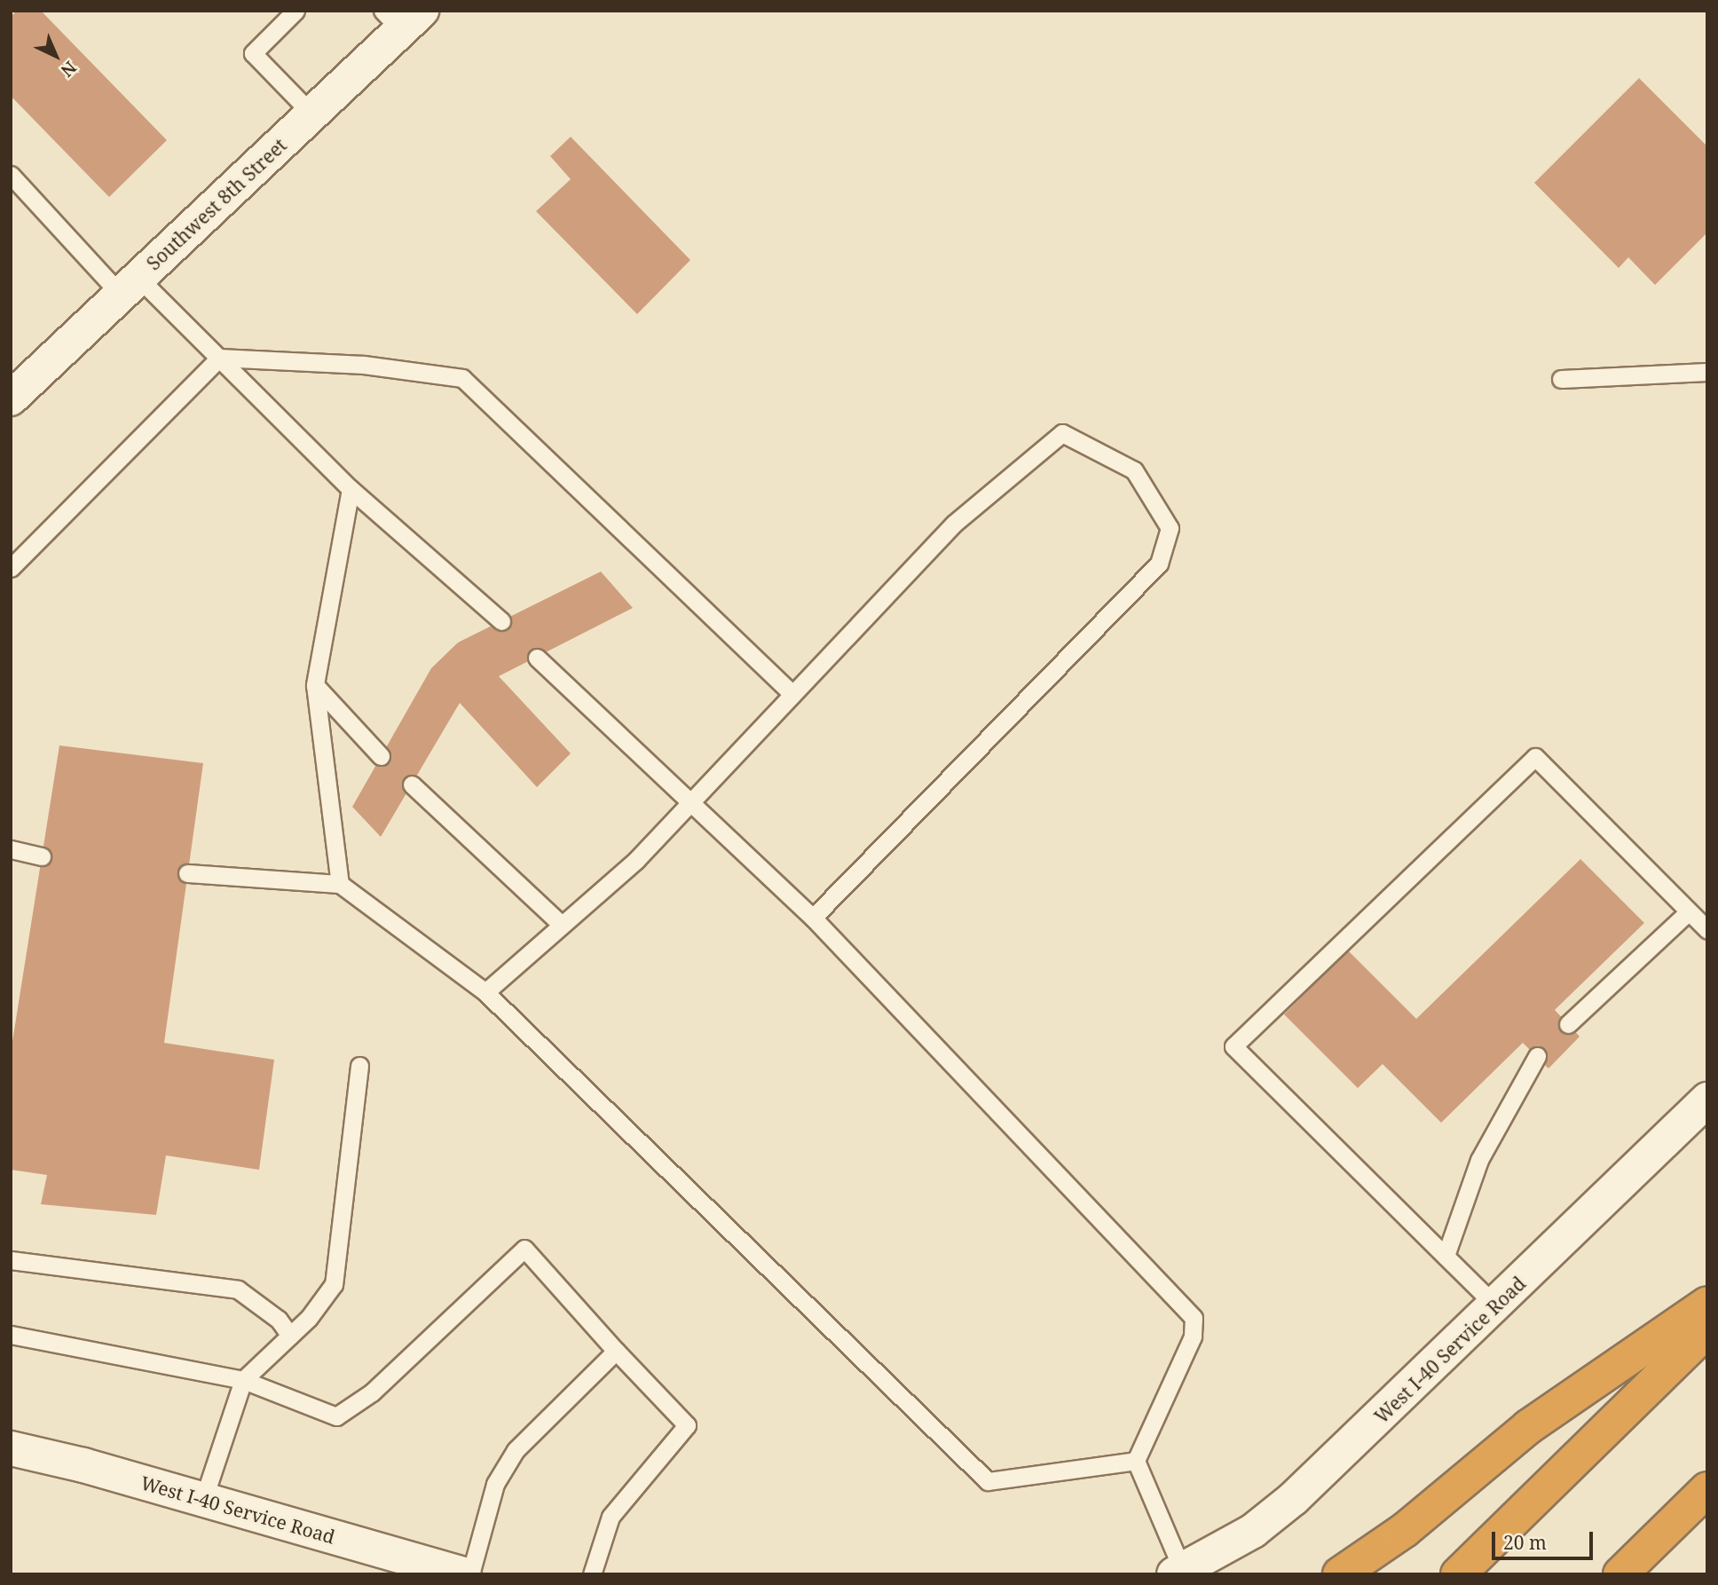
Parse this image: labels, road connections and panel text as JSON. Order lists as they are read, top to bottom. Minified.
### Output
{"streets":{"street":["Southwest 8th Street","West I-40 Service Road"]},"scale_bar":"20 m","north":"bottom right"}
